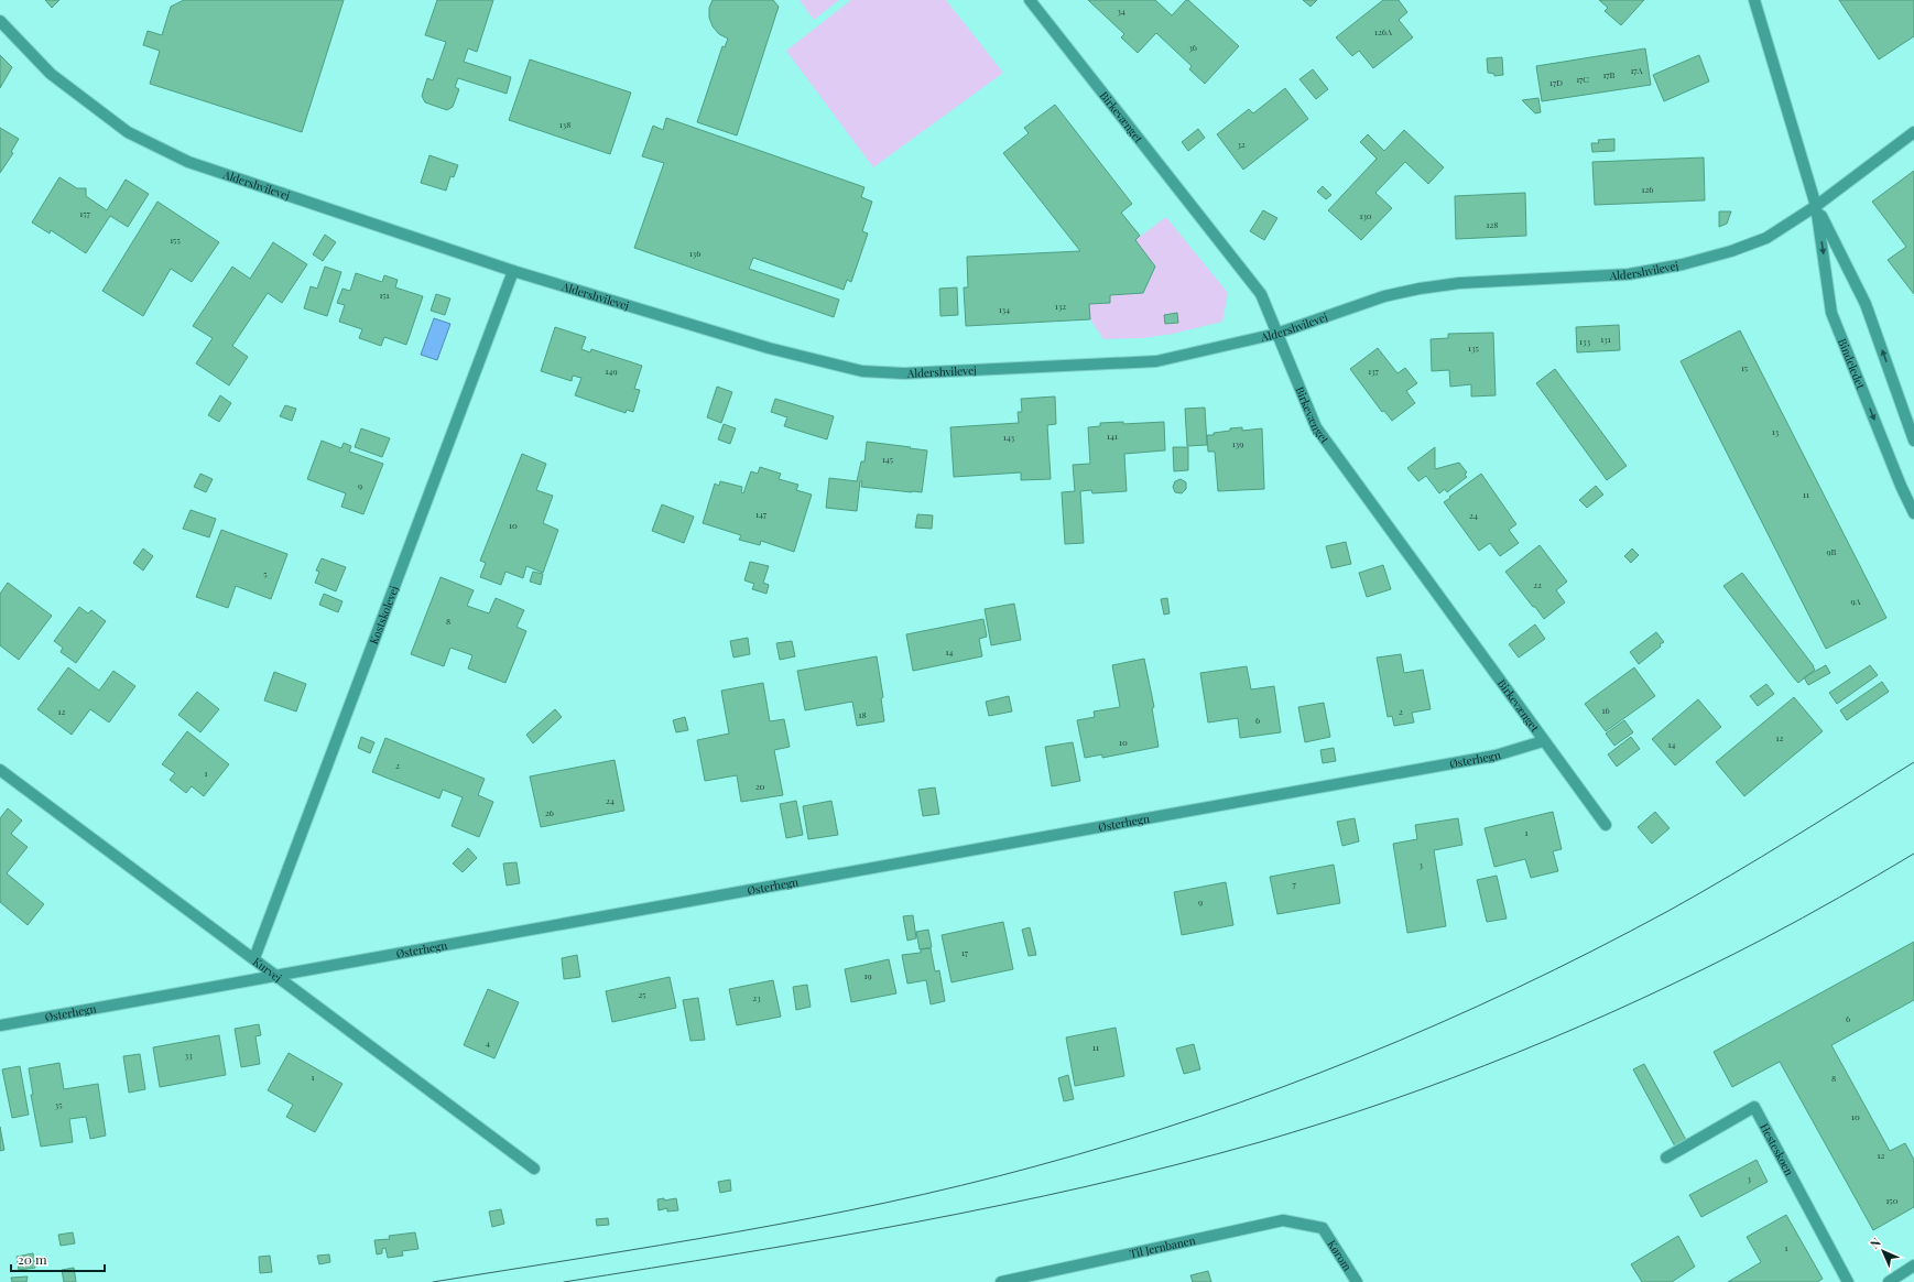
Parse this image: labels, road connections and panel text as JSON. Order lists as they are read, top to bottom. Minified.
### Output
{"streets":{"street":["Birkevænget","Aldershvilevej","Bindeledet","Kostskolevej","Østerhegn","Kurvej","Hesteskoen","Til Jernbanen","Kørom"]},"crossings":[["Birkevænget","Aldershvilevej"],["Birkevænget","Østerhegn"],["Aldershvilevej","Bindeledet"],["Aldershvilevej","Kostskolevej"],["Kostskolevej","Kurvej"],["Østerhegn","Kurvej"],["Til Jernbanen","Kørom"]],"house_numbers":["34","126A","36","17A","17B","17C","17D","138","32","126","157","130","128","155","136","151","132","134","131","133","135","15","149","137","13","141","143","139","145","9","11","147","24","10","9B","5","22","9A","8","14","16","12","2","18","6","12","10","14","2","1","20","24","26","1","3","7","9","17","19","25","23","6","4","11","33","1","8","35","10","12","3","150","1"],"scale_bar":"20 m","north":"top left"}
